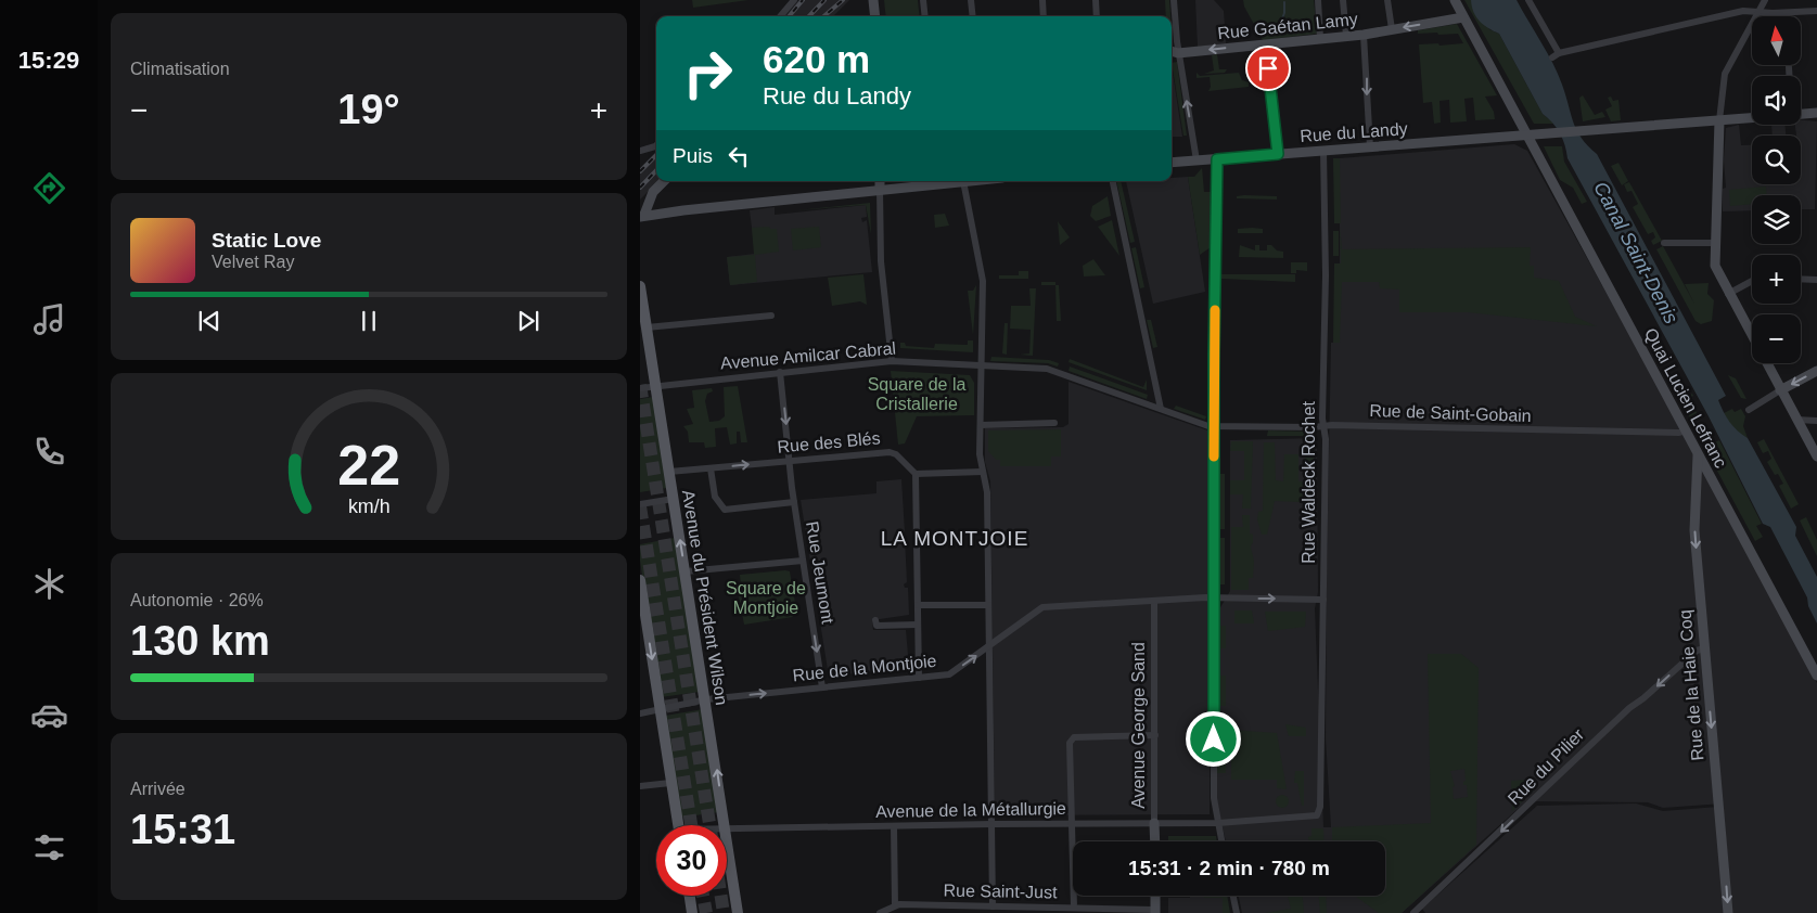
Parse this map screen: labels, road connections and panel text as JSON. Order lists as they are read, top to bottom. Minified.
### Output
{"streets":{"main road":["Rue Gaétan Lamy","Rue du Landy","Quai Lucien Lefranc","Avenue du Président Wilson","Rue de la Haie Coq","Avenue George Sand"],"street":["Avenue Amilcar Cabral","Rue de Saint-Gobain","Rue des Blés","Rue Waldeck Rochet","Rue Jeumont","Rue de la Montjoie","Rue du Pilier","Avenue de la Métallurgie","Rue Saint-Just"]},"crossings":[["Rue Gaétan Lamy","Quai Lucien Lefranc"],["Rue du Landy","Quai Lucien Lefranc"],["Rue du Landy","Rue Waldeck Rochet"],["Avenue Amilcar Cabral","Rue de Saint-Gobain"],["Avenue Amilcar Cabral","Rue Jeumont"],["Avenue Amilcar Cabral","Avenue du Président Wilson"],["Quai Lucien Lefranc","Rue de Saint-Gobain"],["Quai Lucien Lefranc","Rue de la Haie Coq"],["Rue de Saint-Gobain","Rue Waldeck Rochet"],["Rue des Blés","Rue Jeumont"],["Rue des Blés","Avenue du Président Wilson"],["Rue Waldeck Rochet","Rue de la Montjoie"],["Rue Waldeck Rochet","Avenue de la Métallurgie"],["Rue Jeumont","Rue de la Montjoie"],["Avenue du Président Wilson","Rue de la Montjoie"],["Rue de la Montjoie","Avenue George Sand"],["Rue de la Haie Coq","Rue du Pilier"],["Avenue George Sand","Avenue de la Métallurgie"]],"one_way":["Rue Gaétan Lamy","Rue Jeumont","Rue de la Montjoie","Rue de la Haie Coq","Rue du Pilier"],"districts":["LA MONTJOIE"],"water":["Canal Saint-Denis"],"parks":["Square de la Cristallerie","Square de Montjoie"],"north":"top","page":{"tabs":"15:29","tile":["Climatisation",["Autonomie · 26%","130 km"],["Arrivée","15:31"]],"map_buttons":["+","−"],"turn":["620 m","Rue du Landy"],"heat":["−","19°","+"],"then":"Puis","song":["Static Love","Velvet Ray"],"limit":"30","trip":"15:31 · 2 min · 780 m","gauge":["22","km/h"]}}
